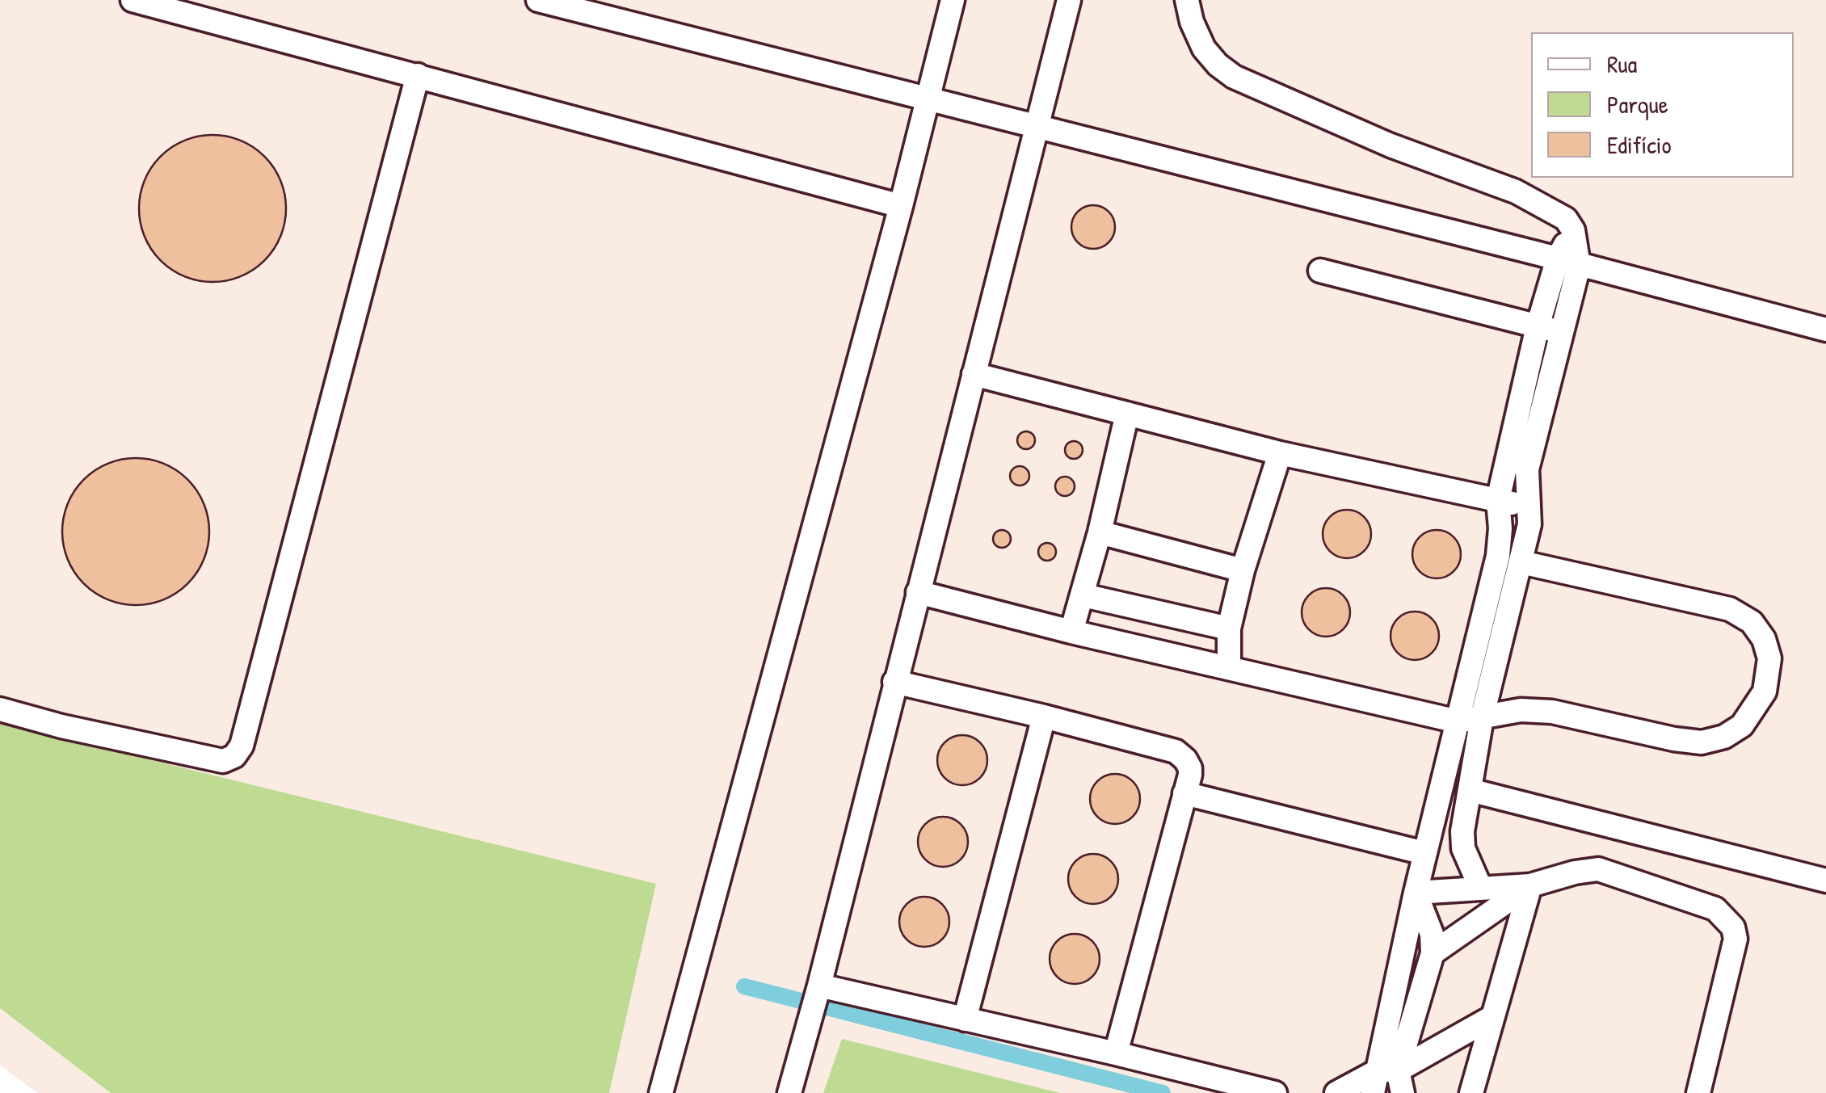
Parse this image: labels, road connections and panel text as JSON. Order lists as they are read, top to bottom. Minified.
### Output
{"legend":["Rua","Parque","Edifício"]}
